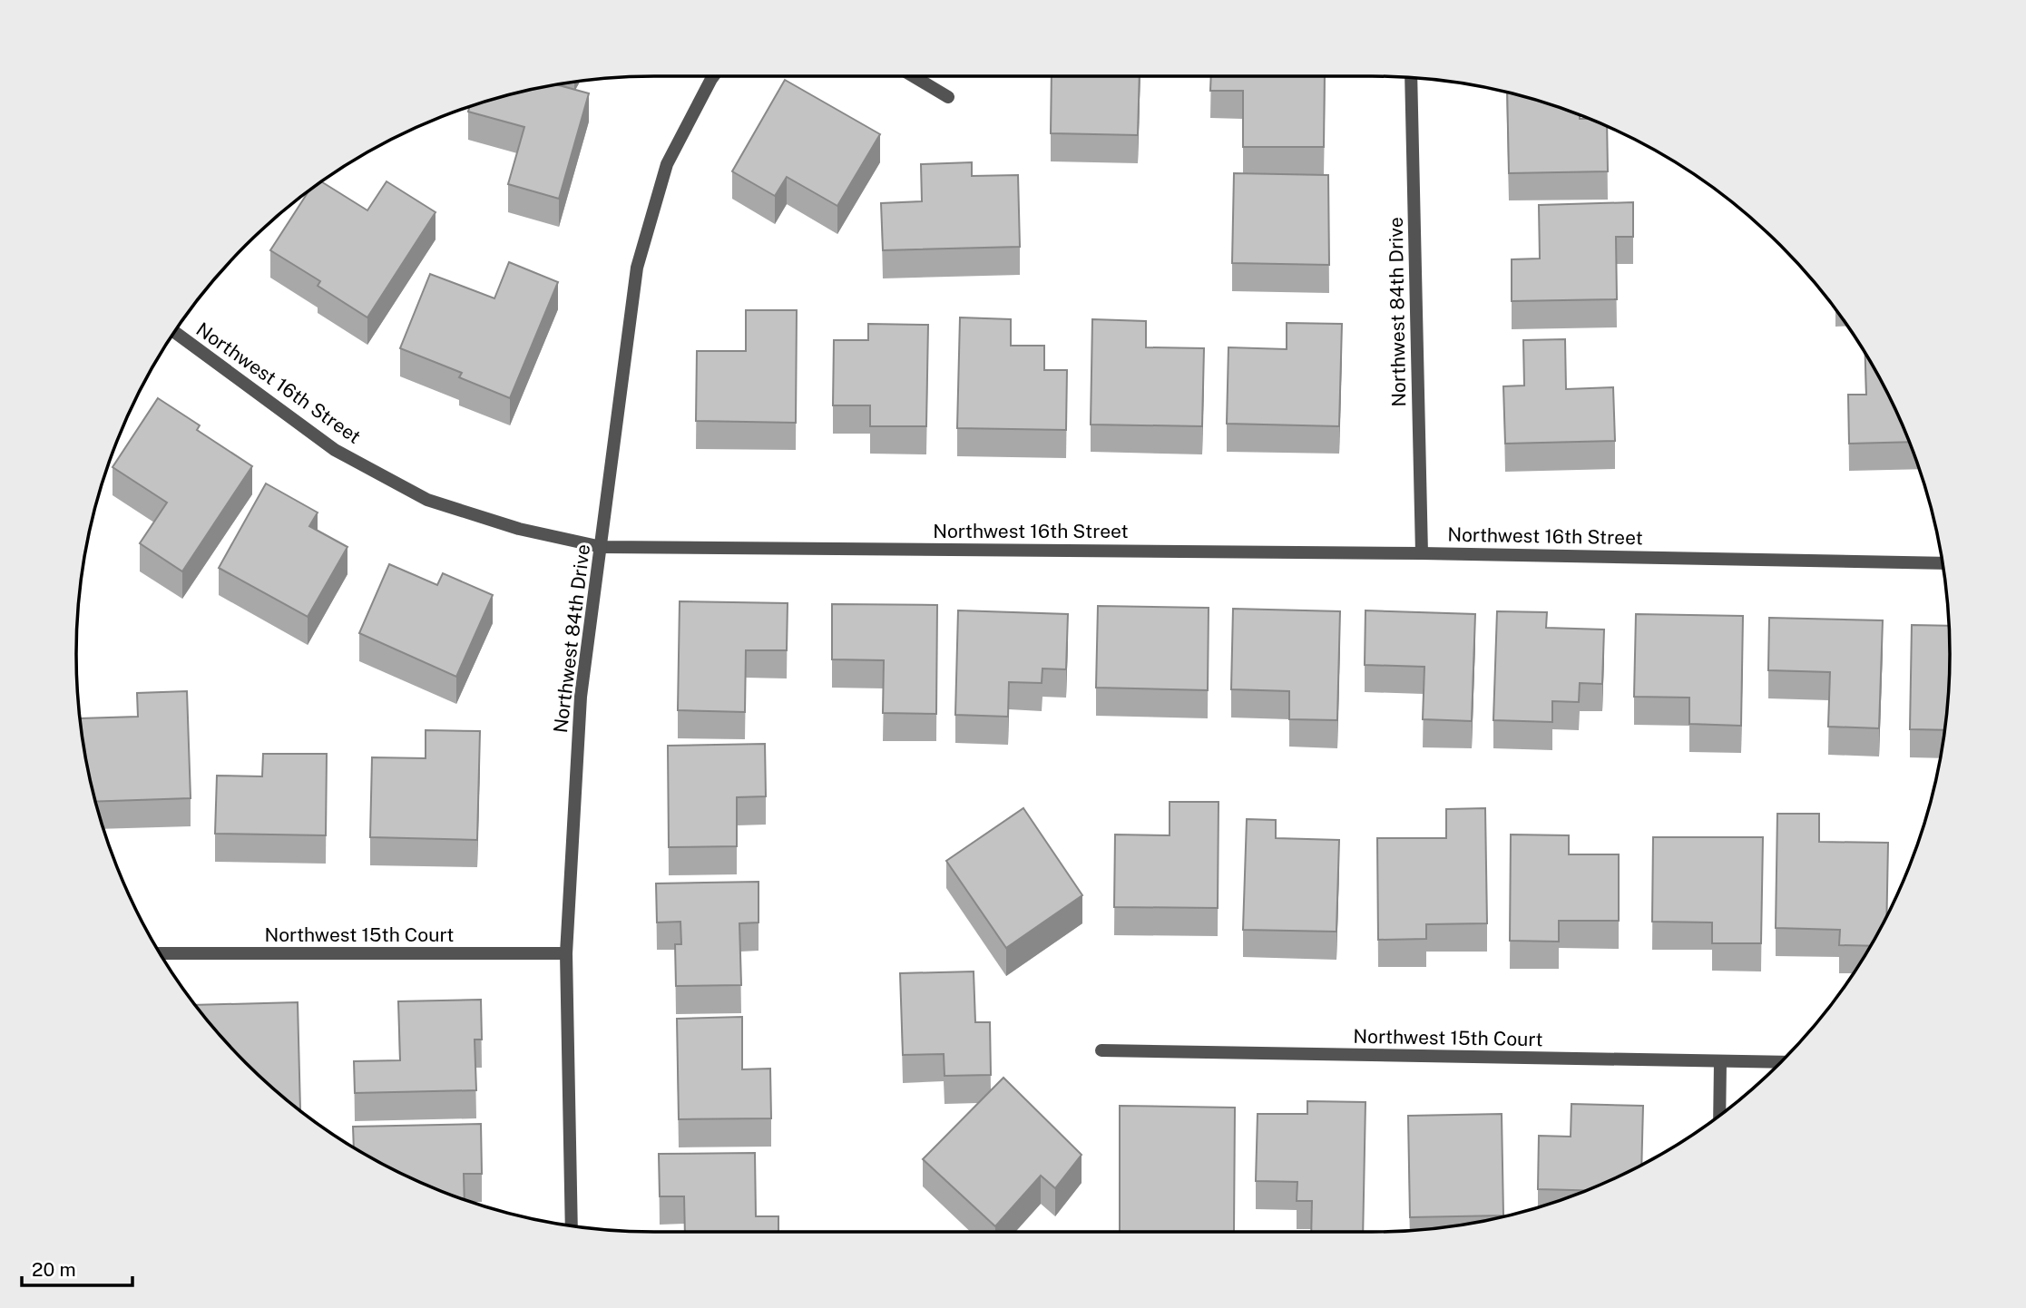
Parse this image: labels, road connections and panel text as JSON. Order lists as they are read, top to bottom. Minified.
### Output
{"streets":{"street":["Northwest 84th Drive","Northwest 16th Street","Northwest 15th Court"]},"crossings":[["Northwest 84th Drive","Northwest 16th Street"],["Northwest 84th Drive","Northwest 15th Court"]],"scale_bar":"20 m"}
